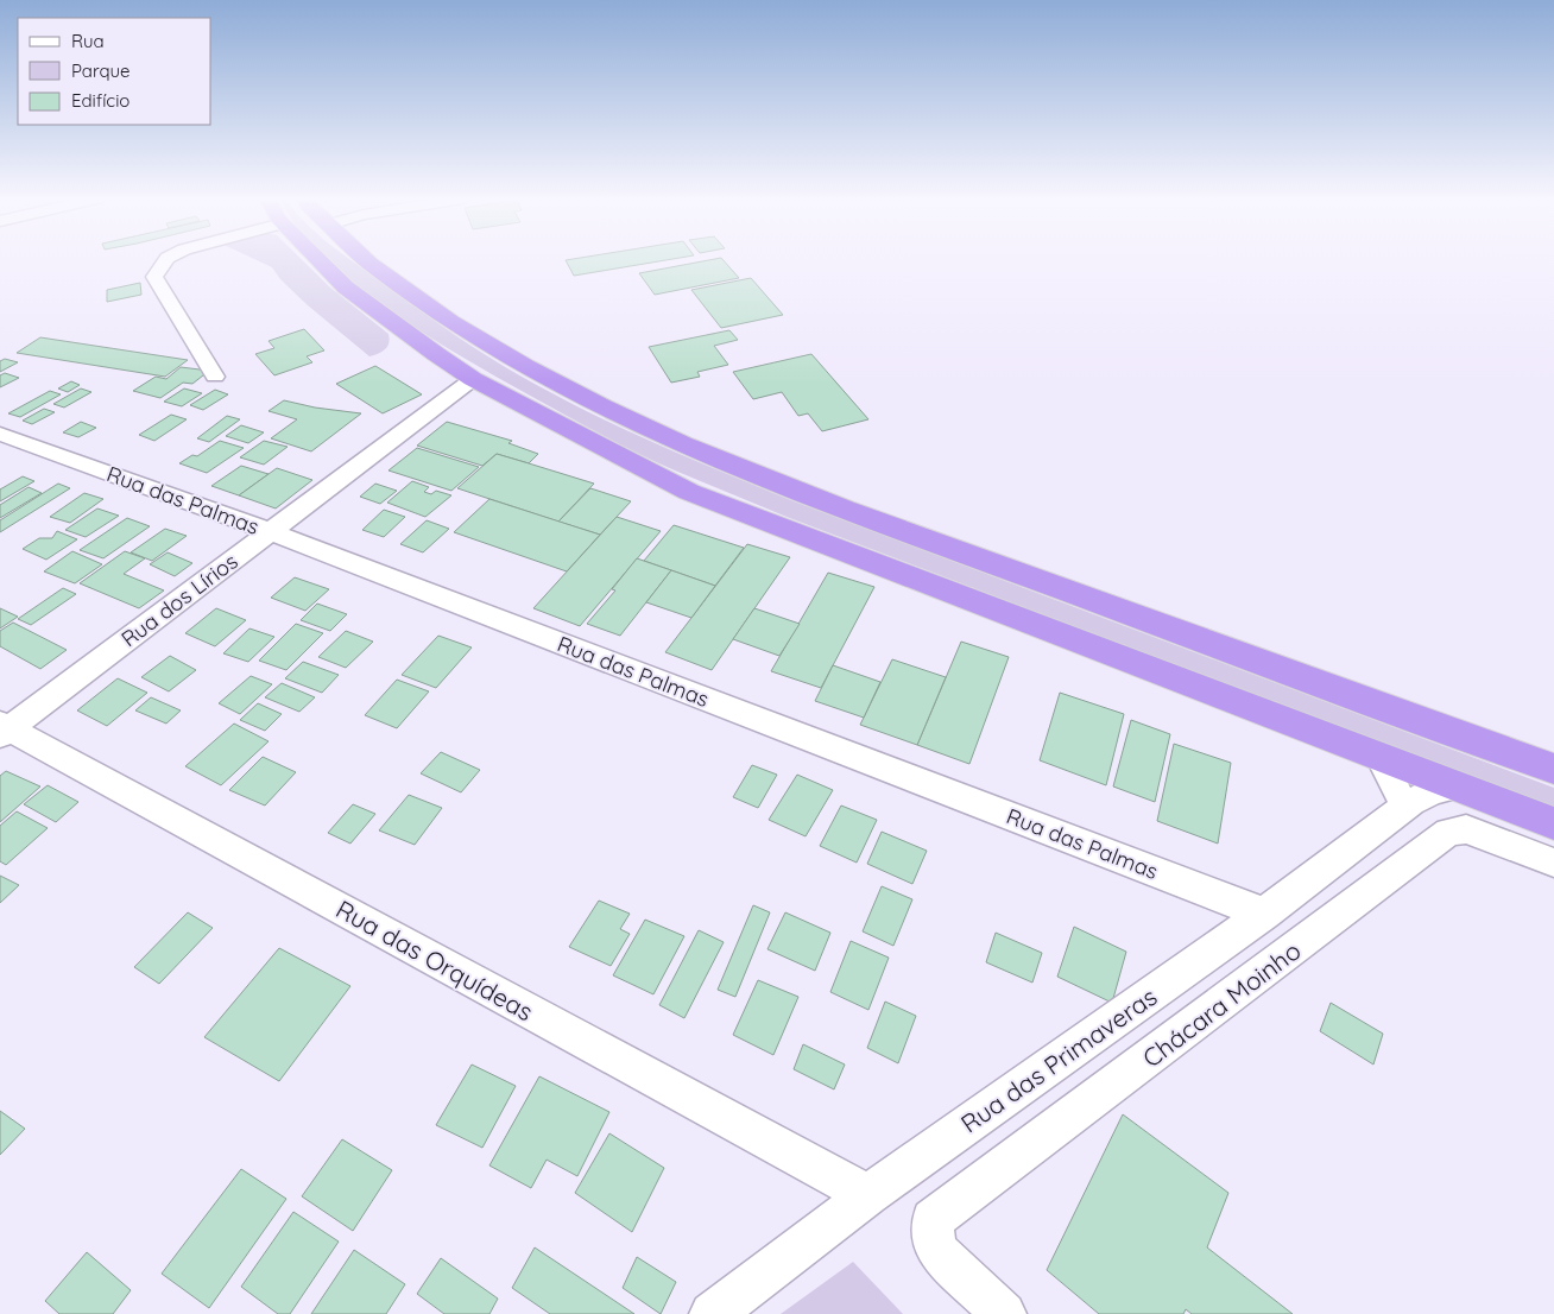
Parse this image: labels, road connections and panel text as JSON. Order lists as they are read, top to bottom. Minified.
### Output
{"streets":{"street":["Rua das Palmas","Rua dos Lírios","Rua das Orquídeas","Chácara Moinho","Rua das Primaveras"]},"crossings":[["Rua das Palmas","Rua dos Lírios"],["Rua das Palmas","Rua das Primaveras"],["Rua dos Lírios","Rua das Orquídeas"],["Rua das Orquídeas","Rua das Primaveras"]],"legend":["Rua","Parque","Edifício"]}
